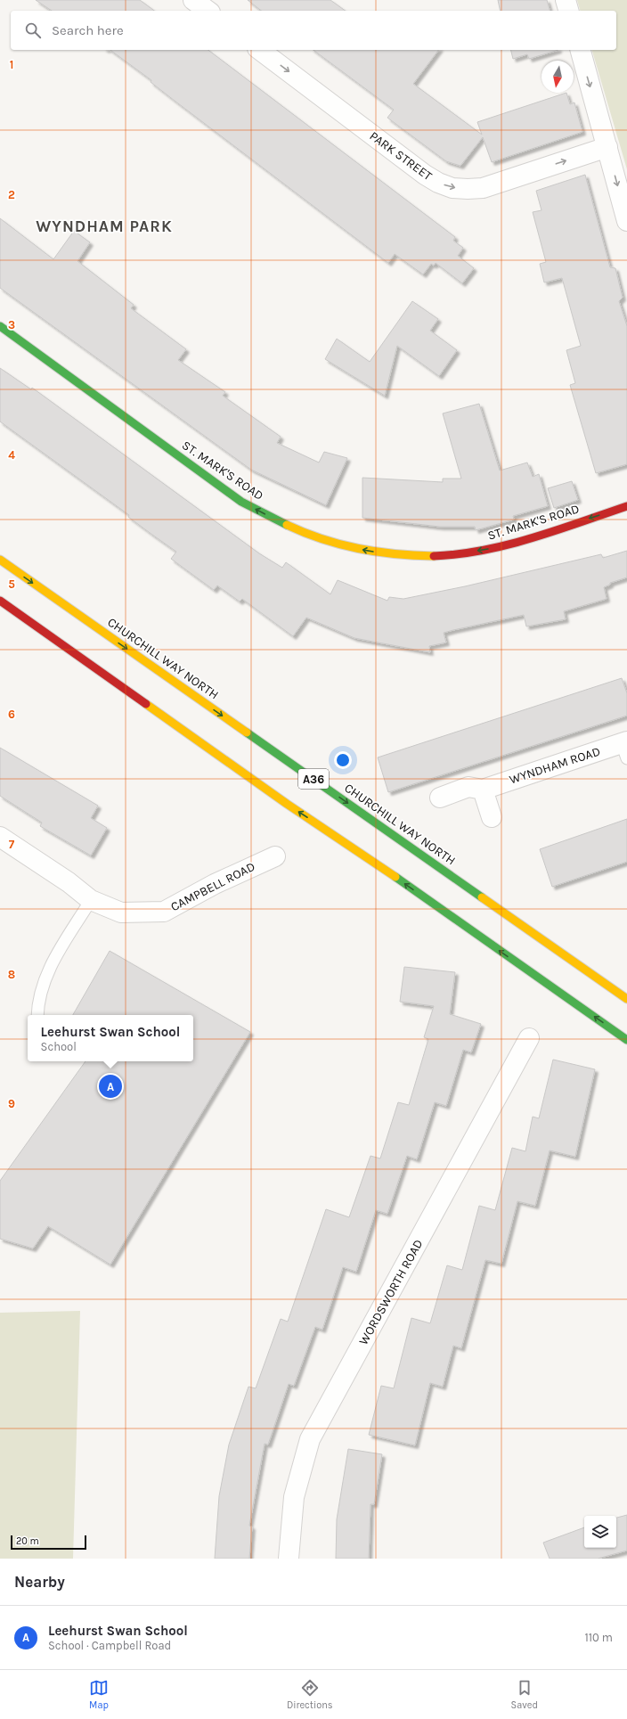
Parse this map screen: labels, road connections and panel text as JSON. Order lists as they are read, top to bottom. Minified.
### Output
{"streets":{"main road":["ST. MARK'S ROAD","CHURCHILL WAY NORTH","A36"],"street":["PARK STREET","WYNDHAM ROAD","CAMPBELL ROAD","WORDSWORTH ROAD"]},"one_way":["PARK STREET","ST. MARK'S ROAD"],"districts":["WYNDHAM PARK"],"scale_bar":"20 m","north":"bottom","page":{"search":"Search here","popup":["Leehurst Swan School","School"],"pins":"A","scale":"20 m","heading":"Nearby","list":[{"mark":"A","name":"Leehurst Swan School","note":"School · Campbell Road","value":"110 m"}],"nav":["Map","Directions","Saved"]},"grid":{"rows":["1","2","3","4","5","6","7","8","9"]}}
